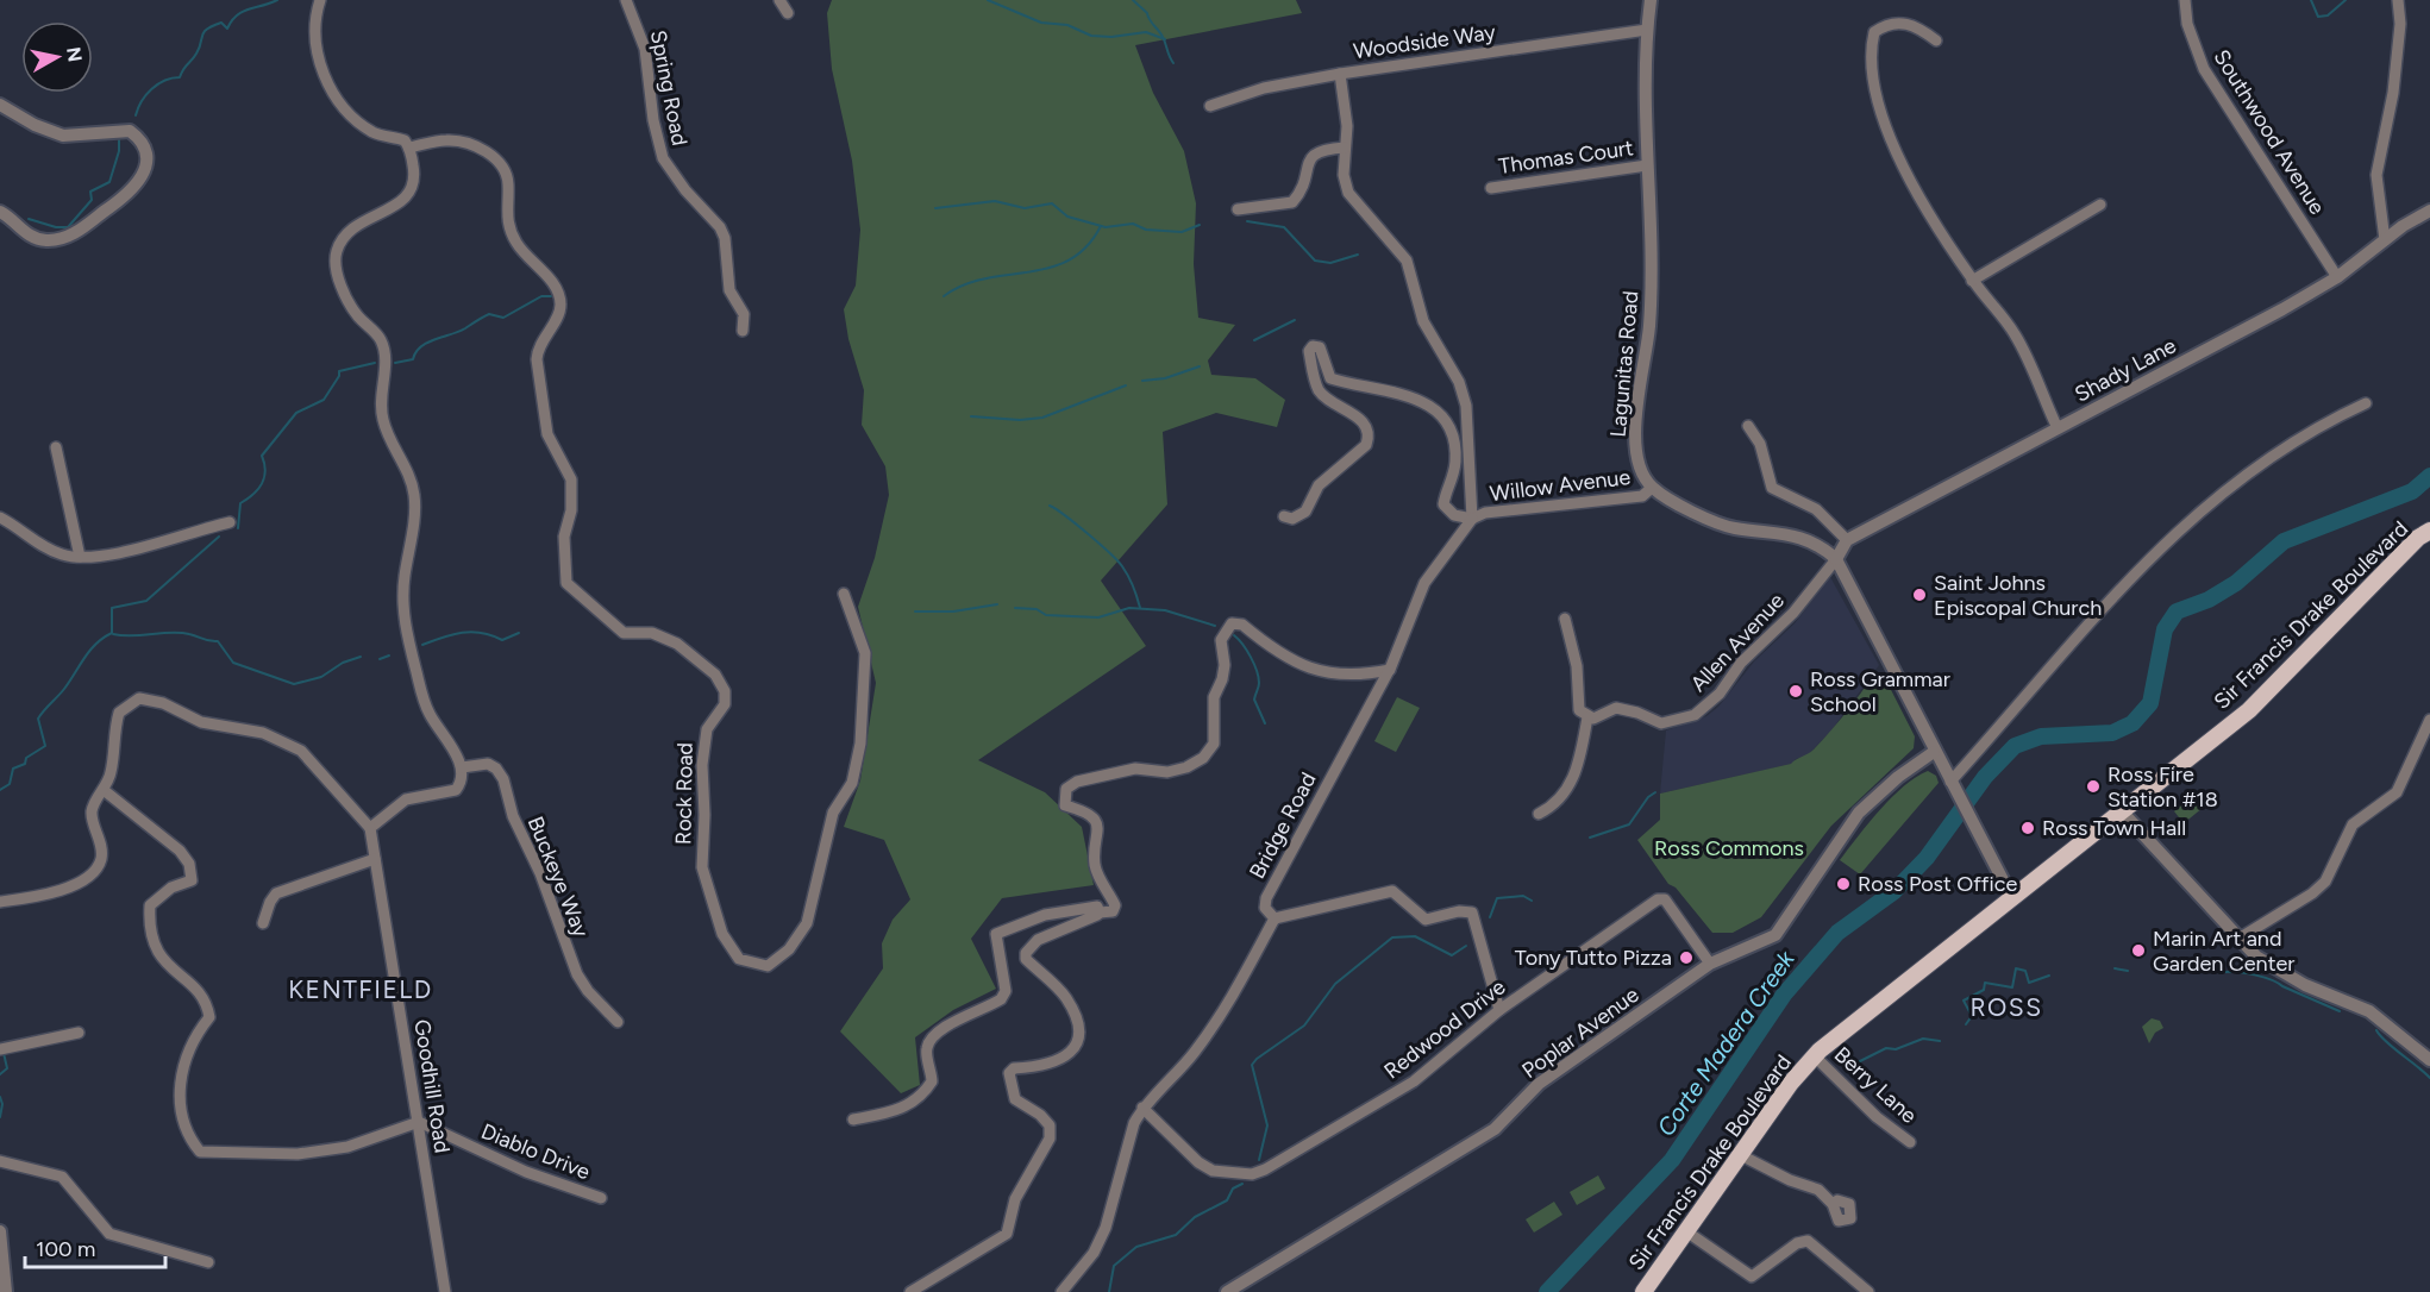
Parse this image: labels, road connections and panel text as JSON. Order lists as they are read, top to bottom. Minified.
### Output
{"streets":{"main road":["Sir Francis Drake Boulevard"],"street":["Woodside Way","Spring Road","Southwood Avenue","Thomas Court","Lagunitas Road","Shady Lane","Willow Avenue","Allen Avenue","Rock Road","Bridge Road","Buckeye Way","Redwood Drive","Poplar Avenue","Berry Lane","Goodhill Road","Diablo Drive"]},"crossings":[["Woodside Way","Lagunitas Road"],["Southwood Avenue","Shady Lane"],["Thomas Court","Lagunitas Road"],["Lagunitas Road","Willow Avenue"],["Willow Avenue","Bridge Road"],["Sir Francis Drake Boulevard","Berry Lane"],["Redwood Drive","Poplar Avenue"],["Goodhill Road","Diablo Drive"]],"districts":["KENTFIELD","ROSS"],"water":["Corte Madera Creek"],"parks":["Ross Commons"],"places":["Saint Johns Episcopal Church","Ross Grammar School","Ross Fire Station #18","Ross Town Hall","Ross Post Office","Marin Art and Garden Center","Tony Tutto Pizza"],"scale_bar":"100 m","north":"right"}
